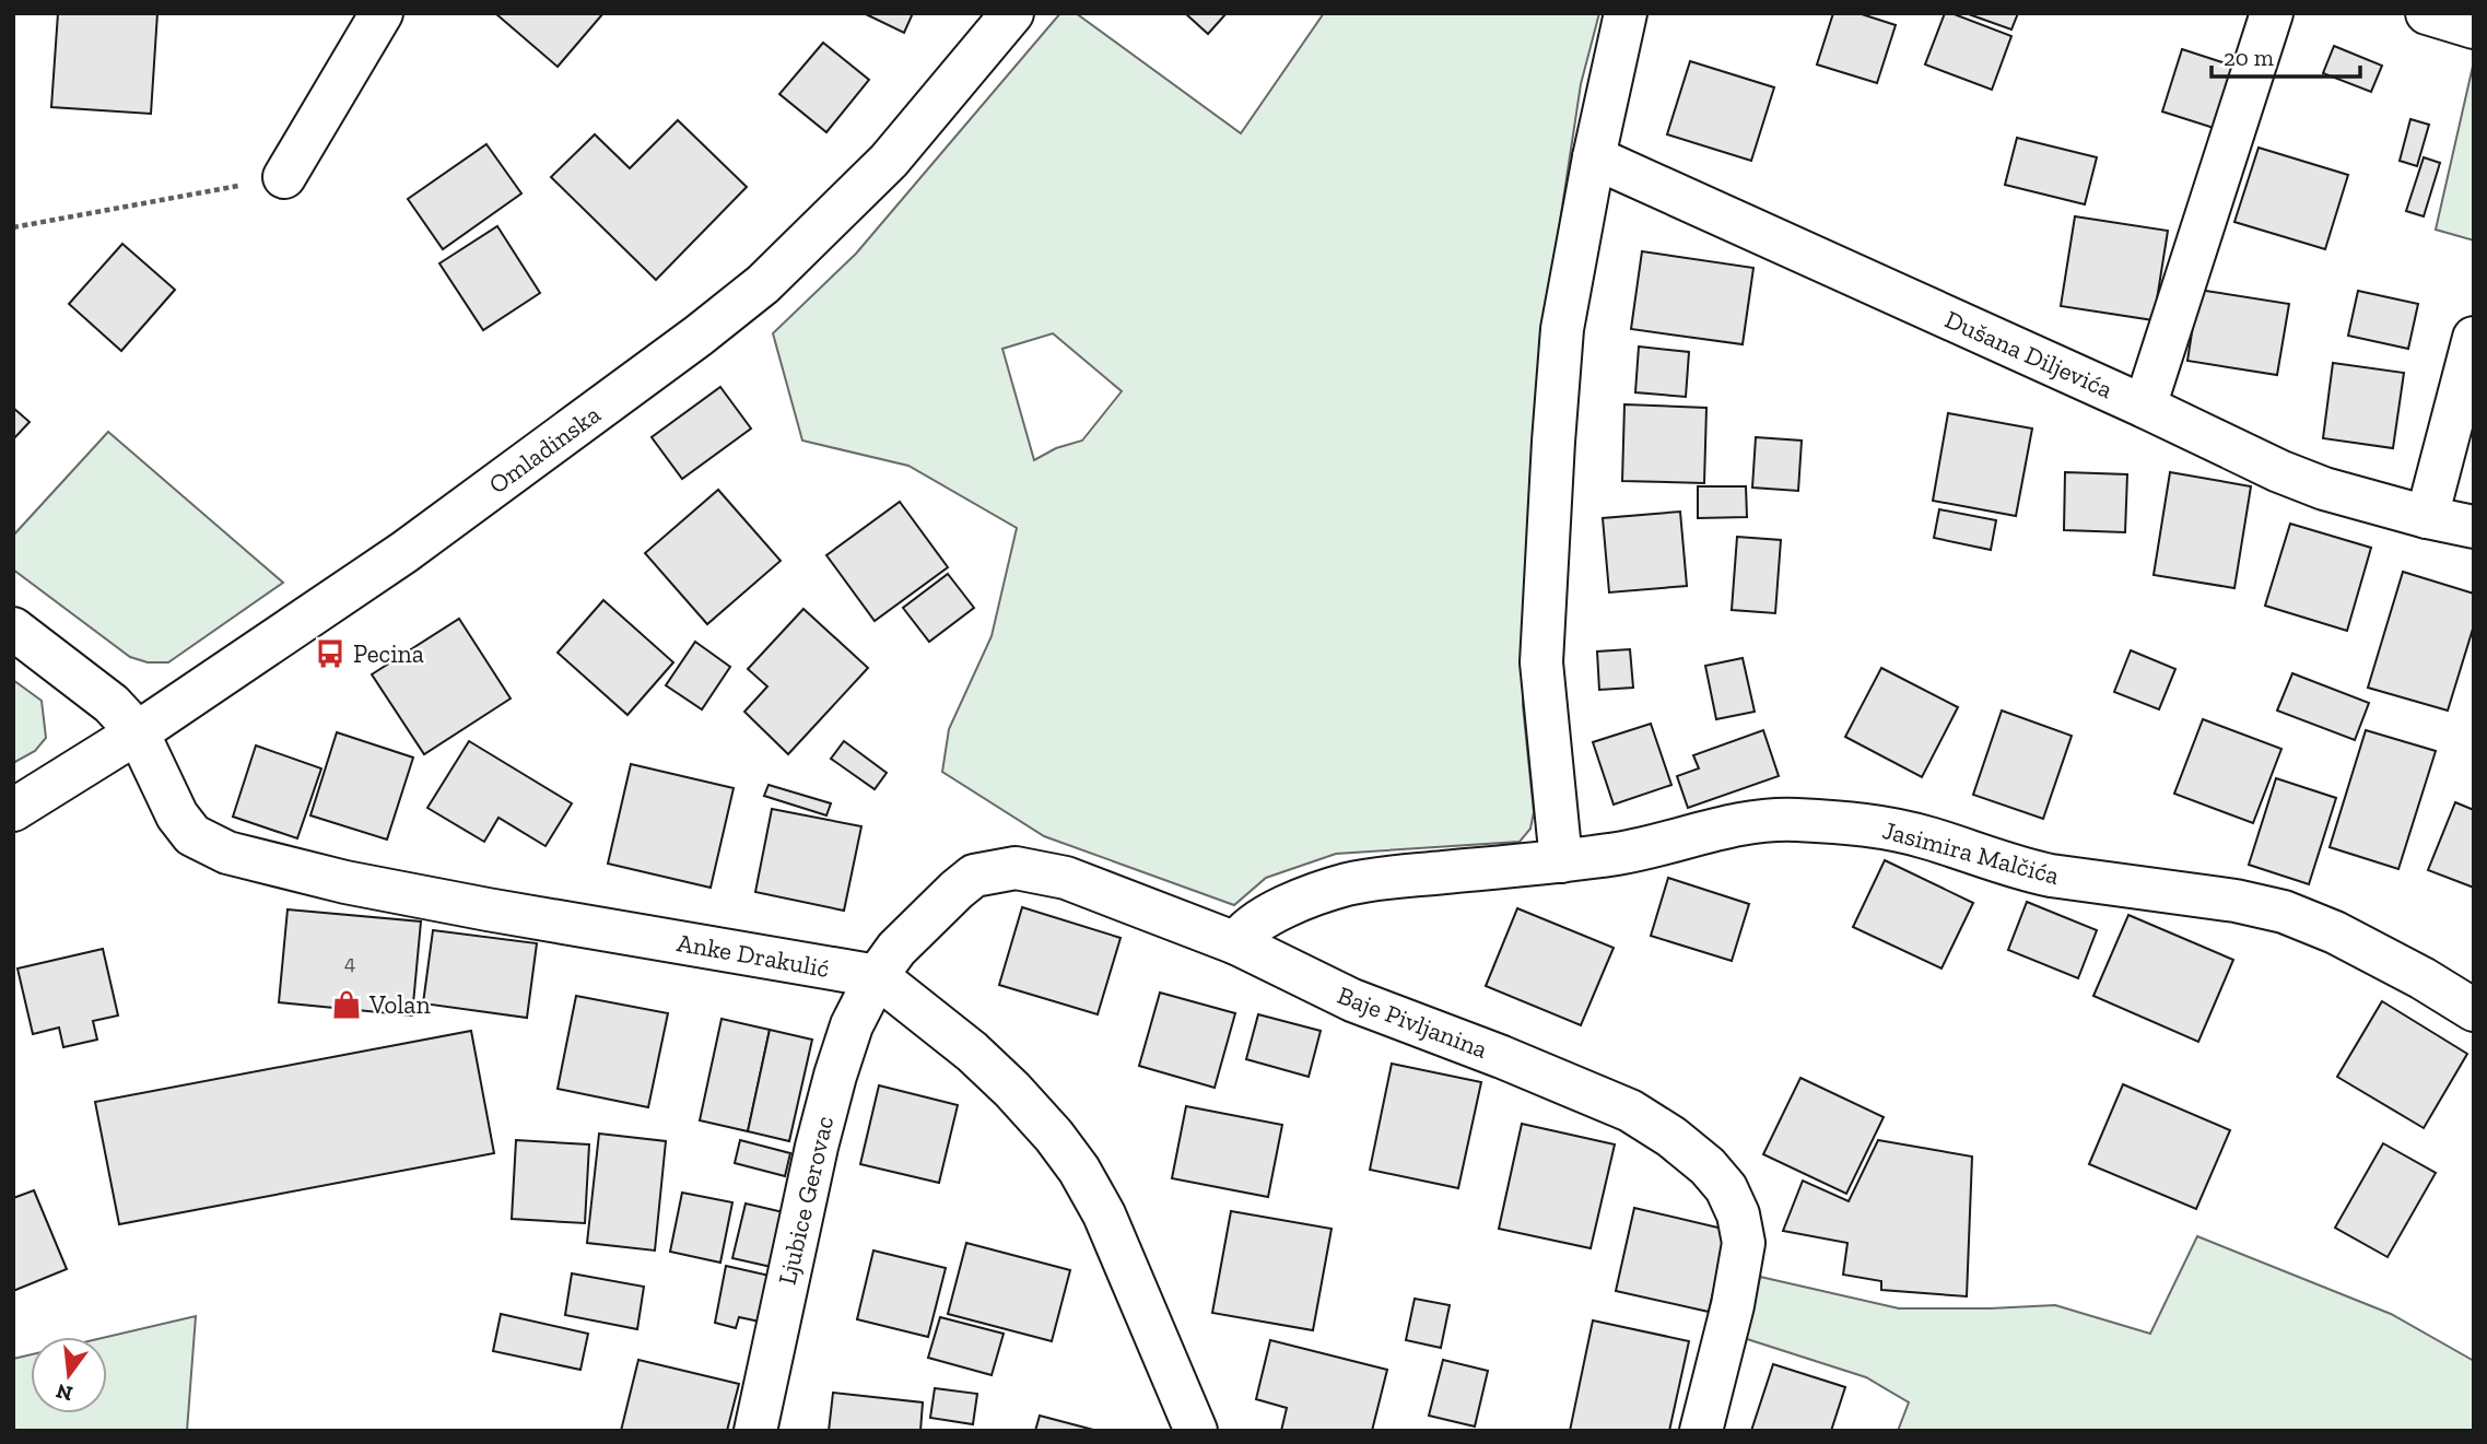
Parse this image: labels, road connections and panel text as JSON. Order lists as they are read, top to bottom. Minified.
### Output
{"streets":{"street":["Dušana Diljevića","Omladinska","Jasimira Malčića","Anke Drakulić","Baje Pivljanina","Ljubice Gerovac"]},"crossings":[["Omladinska","Anke Drakulić"],["Jasimira Malčića","Baje Pivljanina"],["Anke Drakulić","Baje Pivljanina"],["Anke Drakulić","Ljubice Gerovac"],["Baje Pivljanina","Ljubice Gerovac"]],"places":{"bus stop":["Pecina"],"shop":["Volan"]},"house_numbers":["4"],"scale_bar":"20 m","north":"bottom"}
